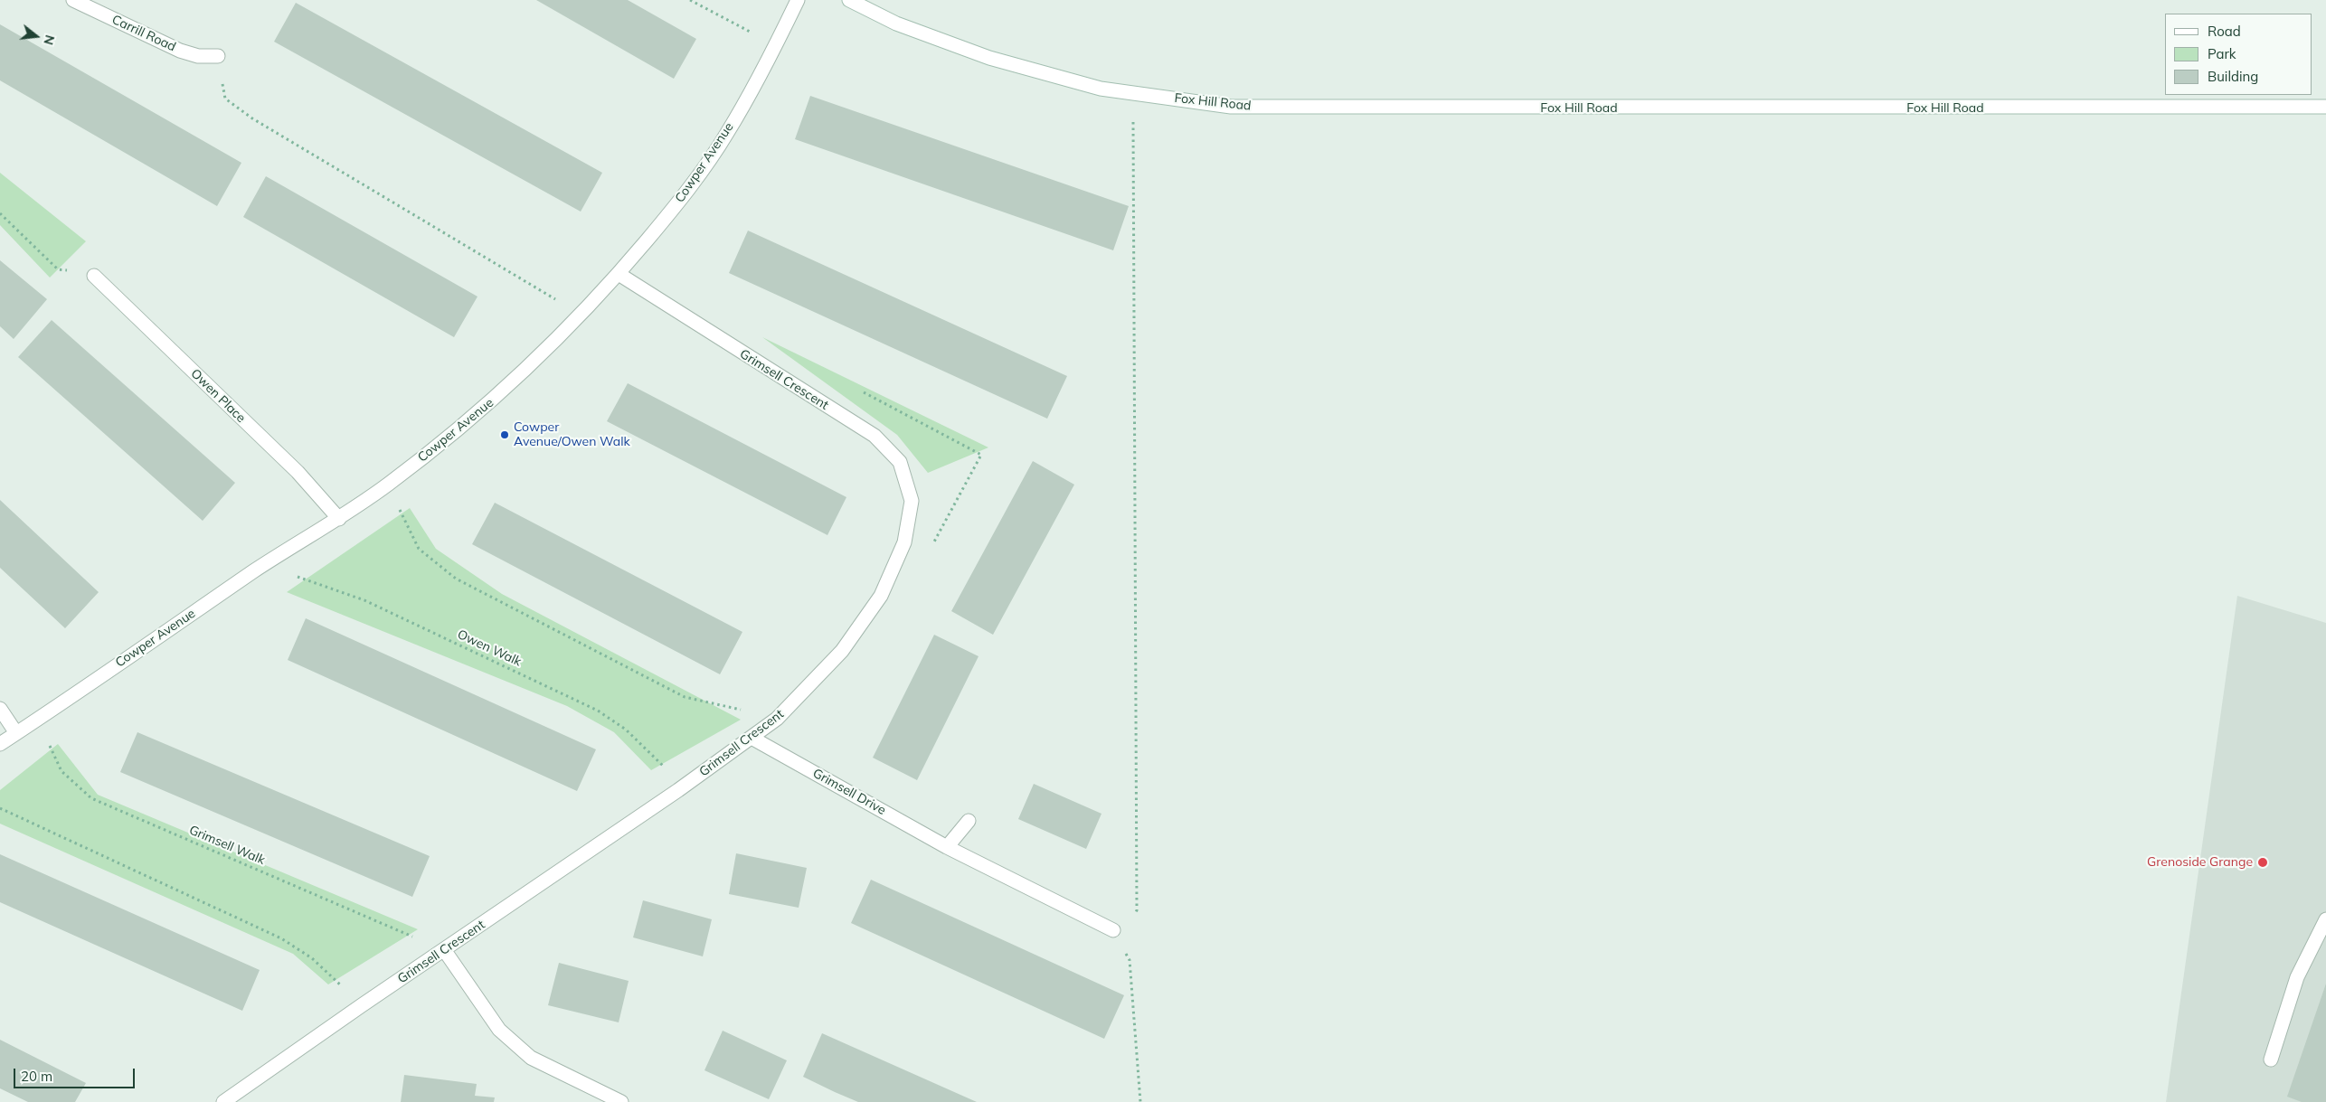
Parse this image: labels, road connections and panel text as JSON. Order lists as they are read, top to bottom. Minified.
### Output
{"streets":{"street":["Carrill Road","Fox Hill Road","Cowper Avenue","Grimsell Crescent","Owen Place","Grimsell Drive"],"path":["Owen Walk","Grimsell Walk"]},"crossings":[["Cowper Avenue","Grimsell Crescent"],["Cowper Avenue","Owen Place"],["Cowper Avenue","Owen Walk"],["Cowper Avenue","Grimsell Walk"],["Grimsell Crescent","Owen Walk"],["Grimsell Crescent","Grimsell Drive"],["Grimsell Crescent","Grimsell Walk"]],"places":["Cowper Avenue/Owen Walk","Grenoside Grange"],"legend":["Road","Park","Building"],"scale_bar":"20 m","north":"right"}
